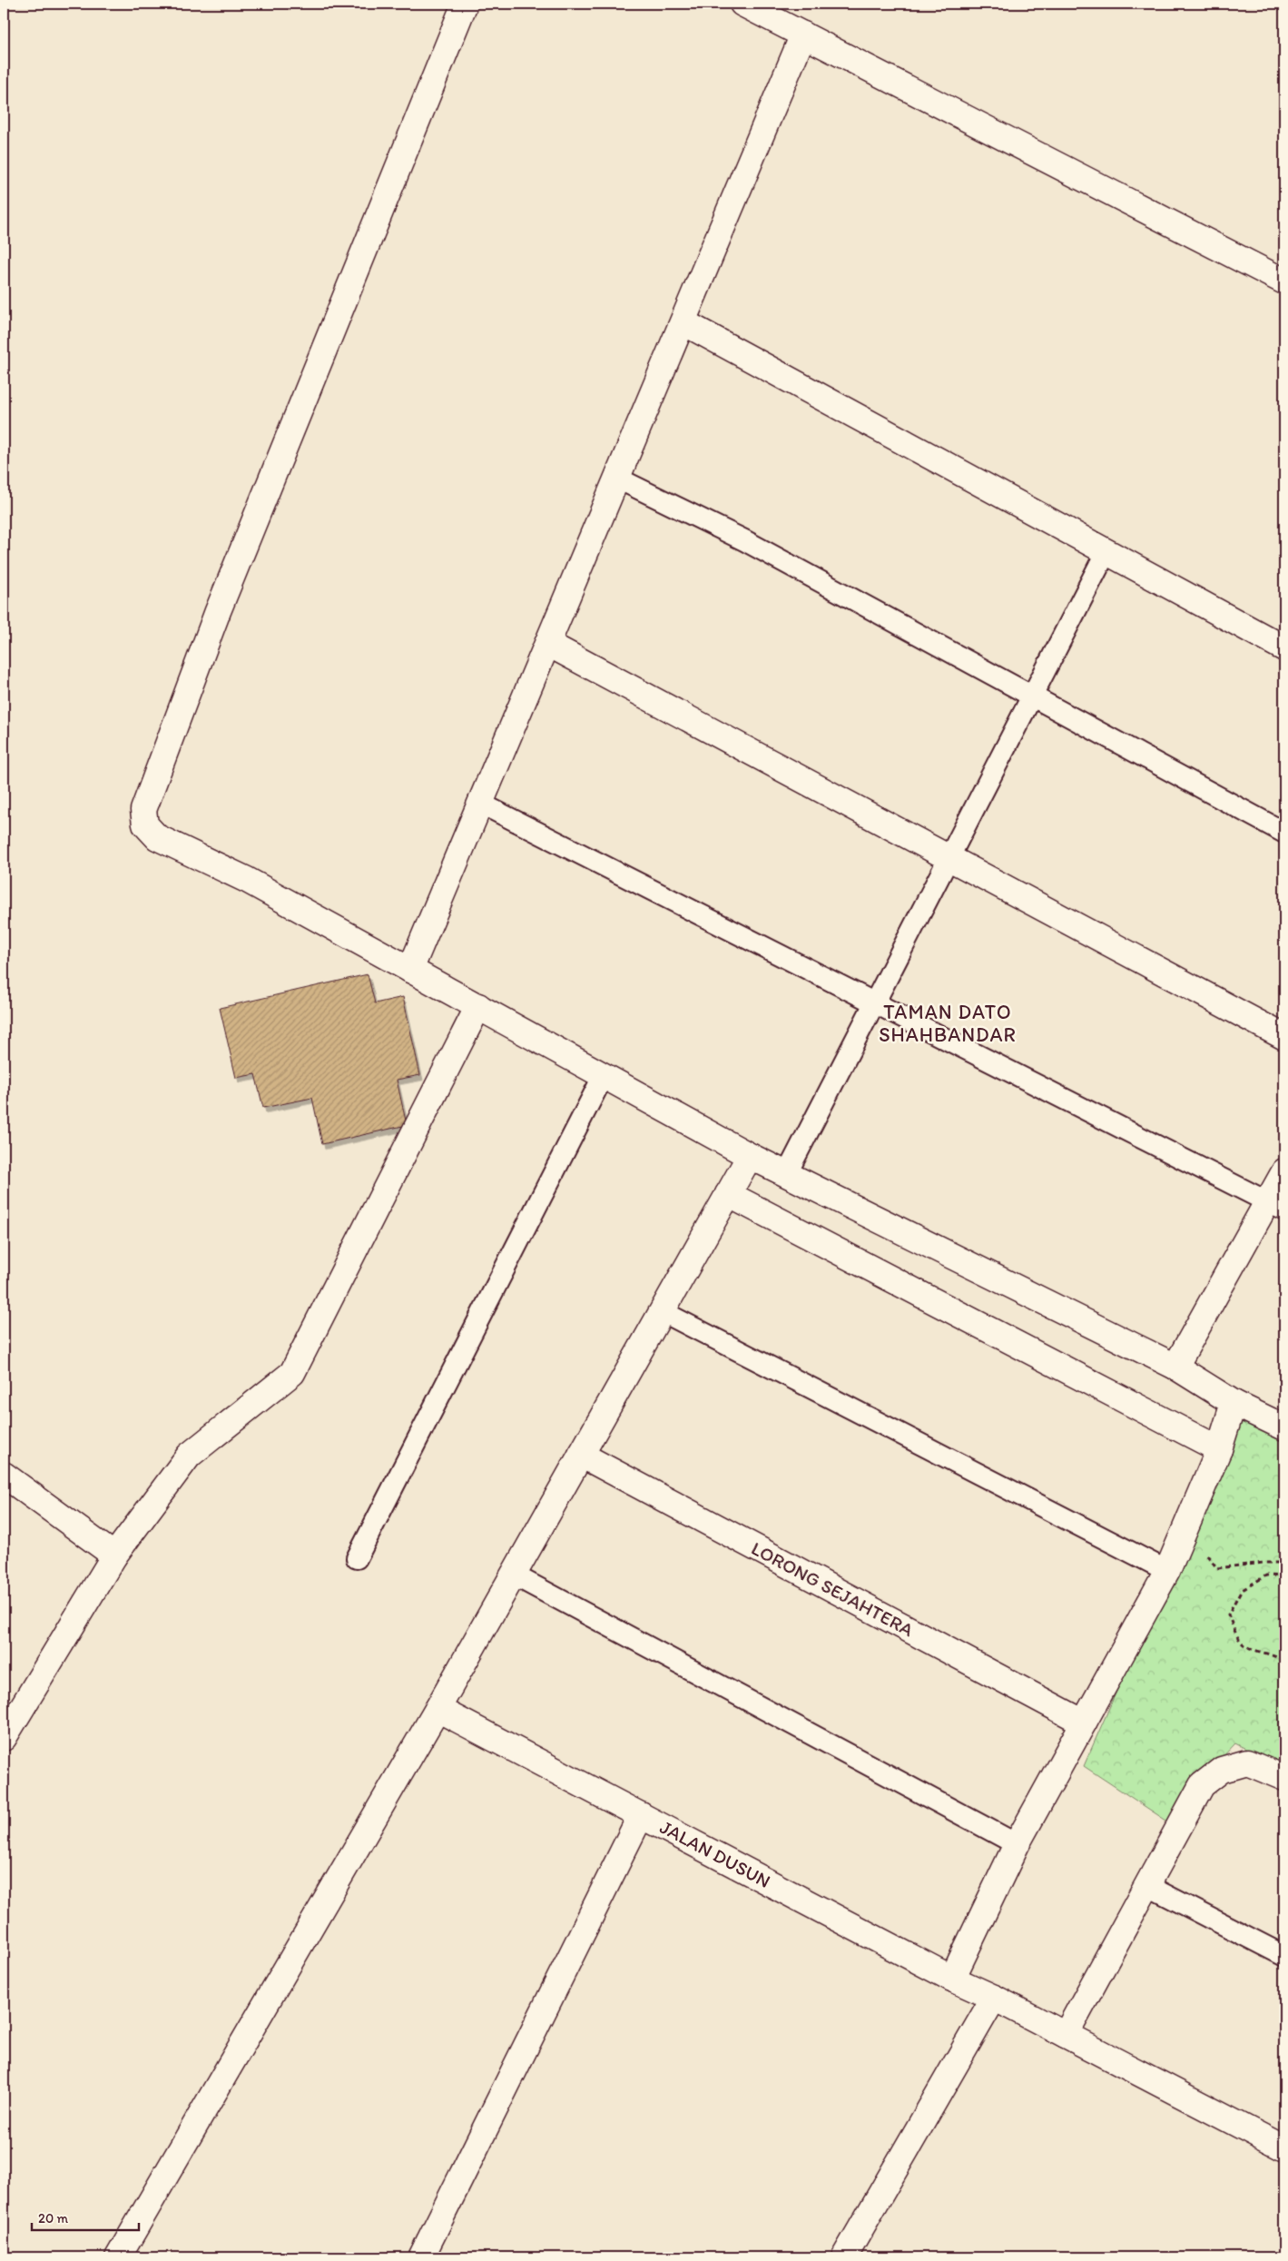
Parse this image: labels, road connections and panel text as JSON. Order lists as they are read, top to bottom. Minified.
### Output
{"streets":{"street":["LORONG SEJAHTERA","JALAN DUSUN"]},"districts":["TAMAN DATO SHAHBANDAR"],"scale_bar":"20 m"}
